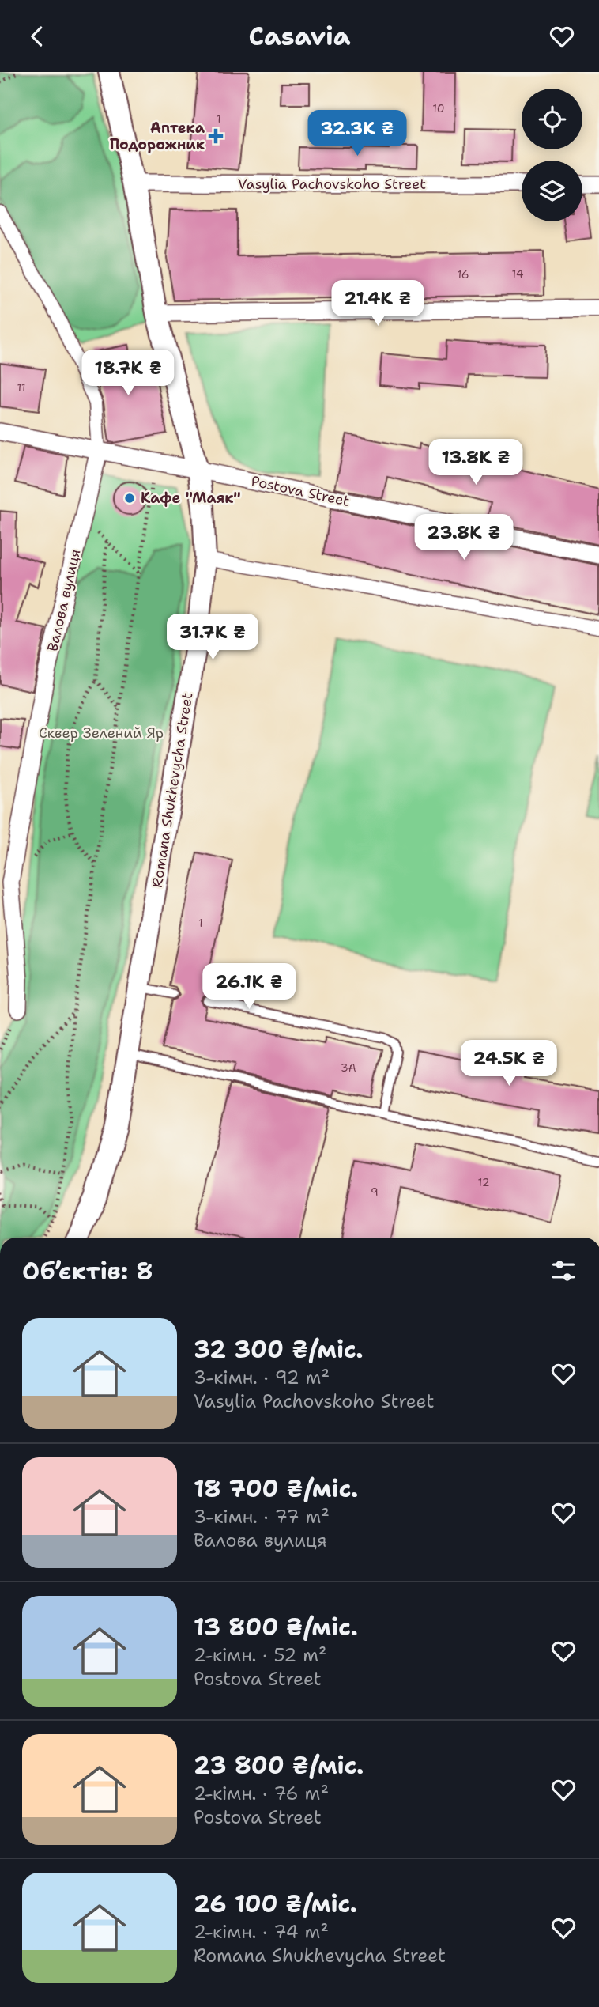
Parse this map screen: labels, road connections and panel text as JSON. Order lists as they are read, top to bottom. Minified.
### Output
{"streets":{"street":["Vasylia Pachovskoho Street","Postova Street","Валова вулиця","Romana Shukhevycha Street"]},"crossings":[["Vasylia Pachovskoho Street","Romana Shukhevycha Street"],["Postova Street","Валова вулиця"],["Postova Street","Romana Shukhevycha Street"]],"parks":["Сквер Зелений Яр"],"places":{"health":["Аптека Подорожник"],"other":["Кафе \"Маяк\""]},"house_numbers":["10","1","14","16","11","1","3А","12","9"],"page":{"header":"Casavia","price":["32.3K ₴","21.4K ₴","18.7K ₴","13.8K ₴","23.8K ₴","31.7K ₴","26.1K ₴","24.5K ₴"],"heading":"Об’єктів: 8","list":[{"name":"32 300 ₴/міс.","note":"3-кімн. · 92 m² · Vasylia Pachovskoho Street"},{"name":"18 700 ₴/міс.","note":"3-кімн. · 77 m² · Валова вулиця"},{"name":"13 800 ₴/міс.","note":"2-кімн. · 52 m² · Postova Street"},{"name":"23 800 ₴/міс.","note":"2-кімн. · 76 m² · Postova Street"},{"name":"26 100 ₴/міс.","note":"2-кімн. · 74 m² · Romana Shukhevycha Street"}]}}
